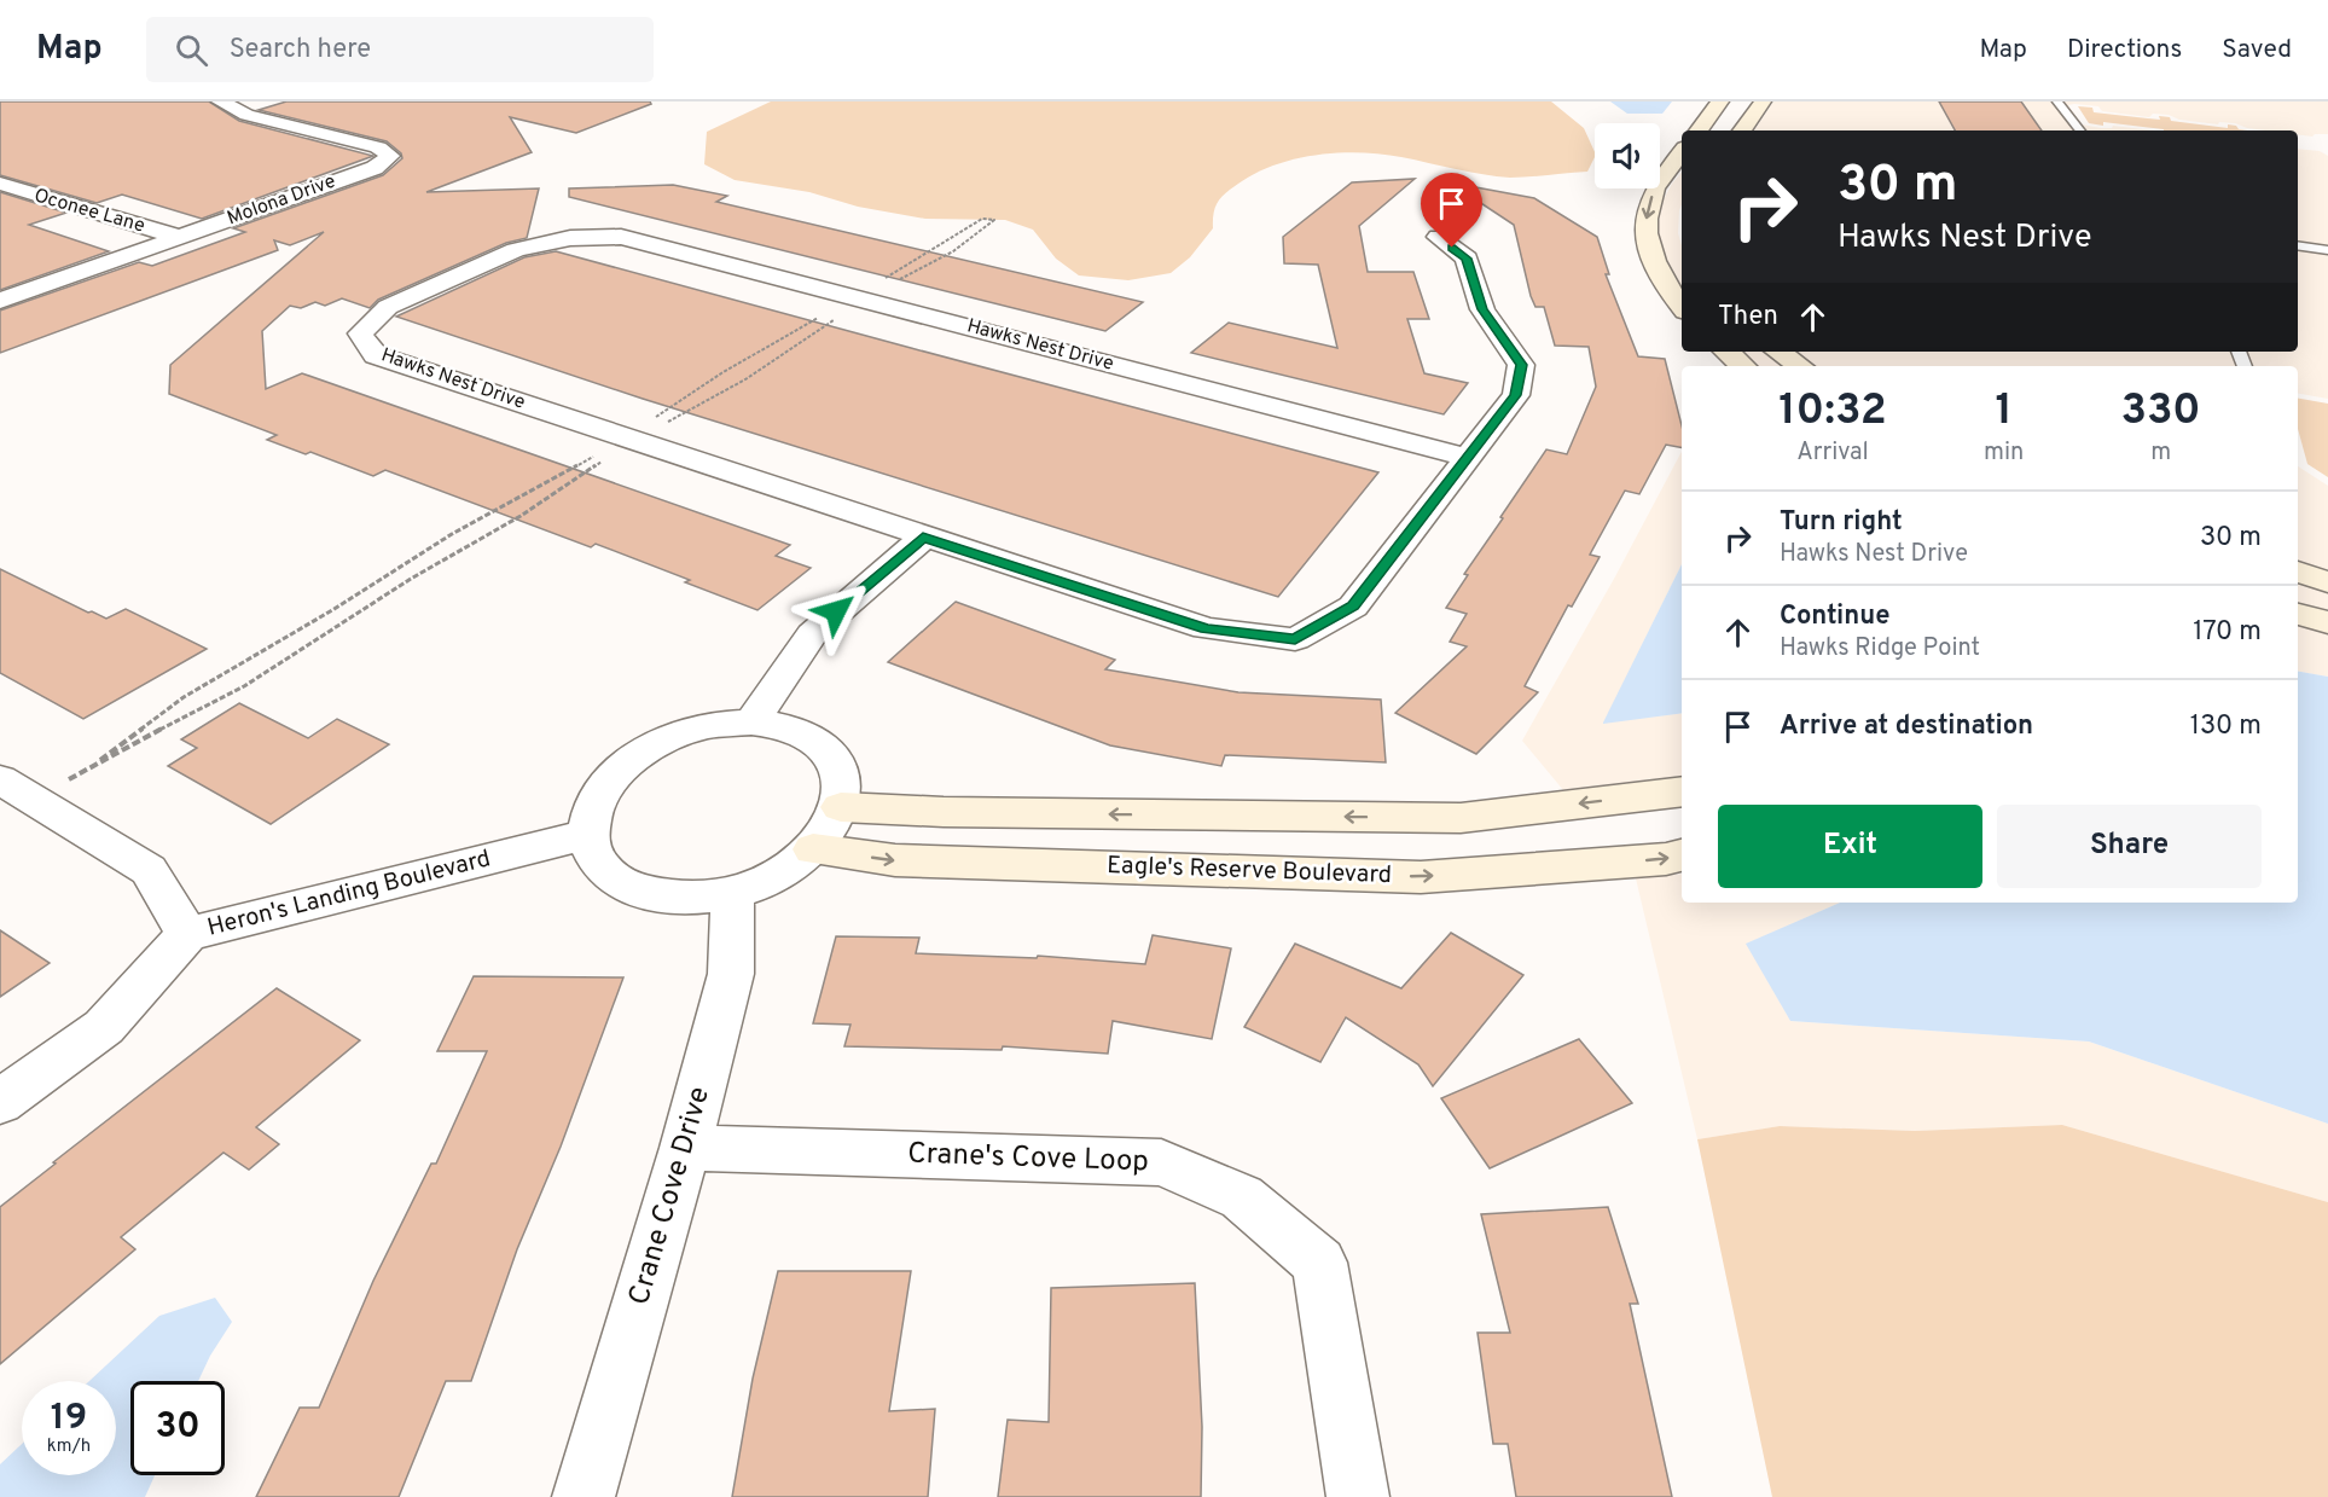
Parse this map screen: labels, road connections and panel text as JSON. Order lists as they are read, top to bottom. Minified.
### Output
{"streets":{"street":["Molona Drive","Oconee Lane","Hawks Nest Drive","Eagle's Reserve Boulevard","Heron's Landing Boulevard","Crane's Cove Loop","Crane Cove Drive"]},"crossings":[["Molona Drive","Oconee Lane"],["Eagle's Reserve Boulevard","Heron's Landing Boulevard"],["Eagle's Reserve Boulevard","Crane Cove Drive"],["Heron's Landing Boulevard","Crane Cove Drive"],["Crane's Cove Loop","Crane Cove Drive"]],"page":{"header":"Map","search":"Search here","nav":["Map","Directions","Saved"],"turn":["30 m","Hawks Nest Drive"],"then":"Then","eta":["10:32","Arrival","1","min","330","m"],"list":[{"name":"Turn right","note":"Hawks Nest Drive","value":"30 m"},{"name":"Continue","note":"Hawks Ridge Point","value":"170 m"},{"name":"Arrive at destination","value":"130 m"}],"buttons":["Exit","Share"],"speed":"19 km/h","limit":"30"}}
